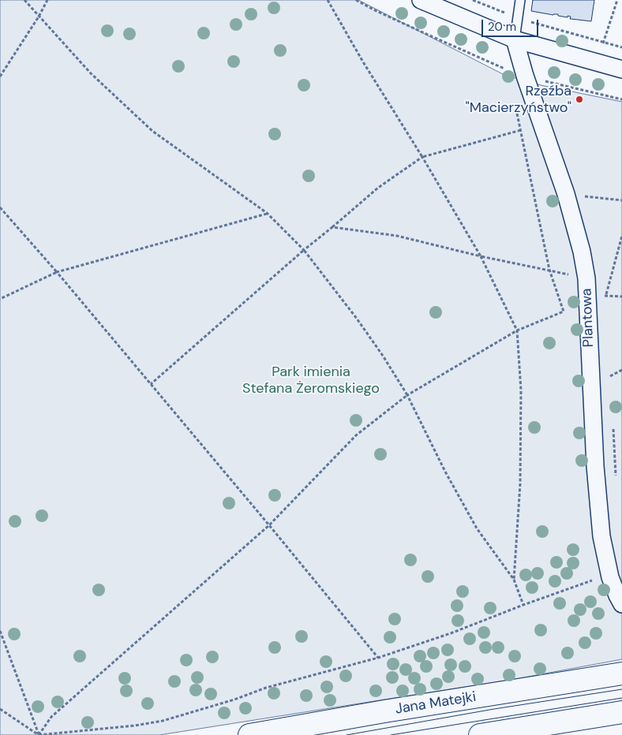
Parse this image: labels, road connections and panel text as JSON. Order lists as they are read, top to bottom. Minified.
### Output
{"streets":{"street":["Plantowa","Jana Matejki"]},"parks":["Park imienia Stefana Żeromskiego"],"places":["Rzeźba \"Macierzyństwo\""],"scale_bar":"20 m"}
